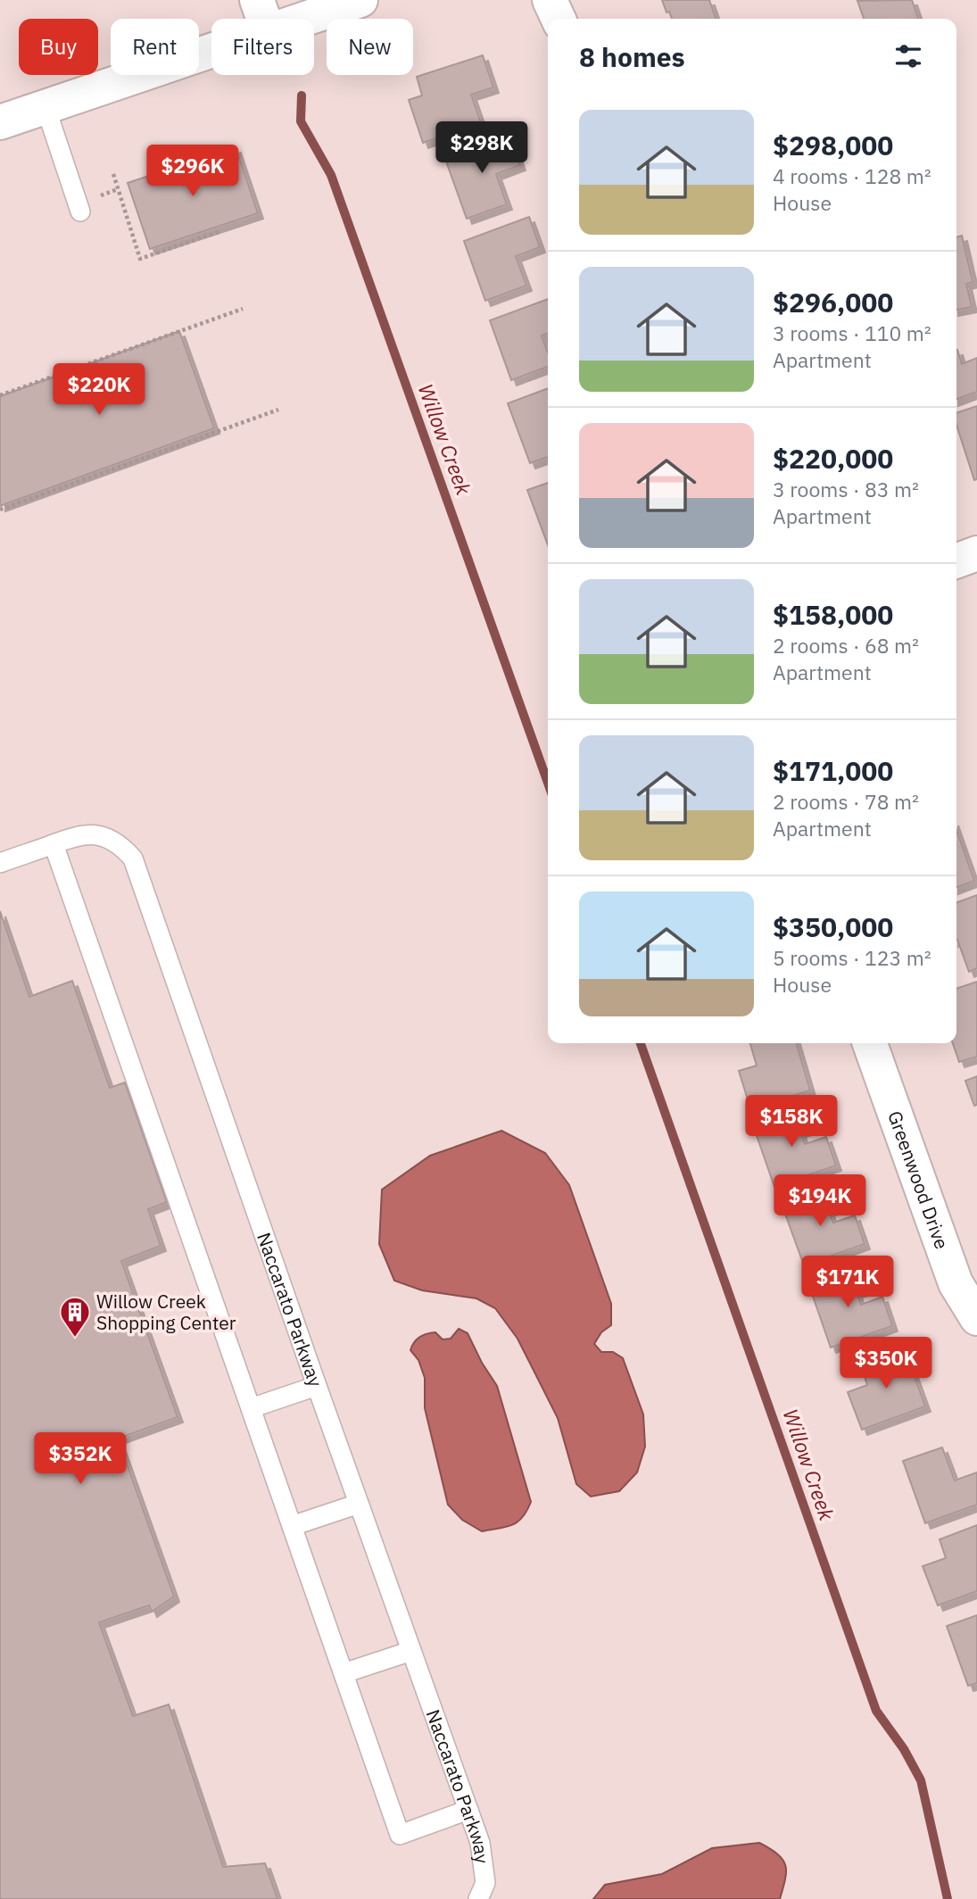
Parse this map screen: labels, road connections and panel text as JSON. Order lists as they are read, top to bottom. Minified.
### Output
{"streets":{"street":["Greenwood Drive"],"lane":["Naccarato Parkway"]},"water":["Willow Creek"],"places":{"building":["Willow Creek Shopping Center"]},"page":{"chip":["Buy","Rent","Filters","New"],"heading":"8 homes","list":[{"name":"$298,000","note":"4 rooms · 128 m² · House"},{"name":"$296,000","note":"3 rooms · 110 m² · Apartment"},{"name":"$220,000","note":"3 rooms · 83 m² · Apartment"},{"name":"$158,000","note":"2 rooms · 68 m² · Apartment"},{"name":"$171,000","note":"2 rooms · 78 m² · Apartment"},{"name":"$350,000","note":"5 rooms · 123 m² · House"}],"price":["$298K","$296K","$220K","$158K","$194K","$171K","$350K","$352K"]}}
